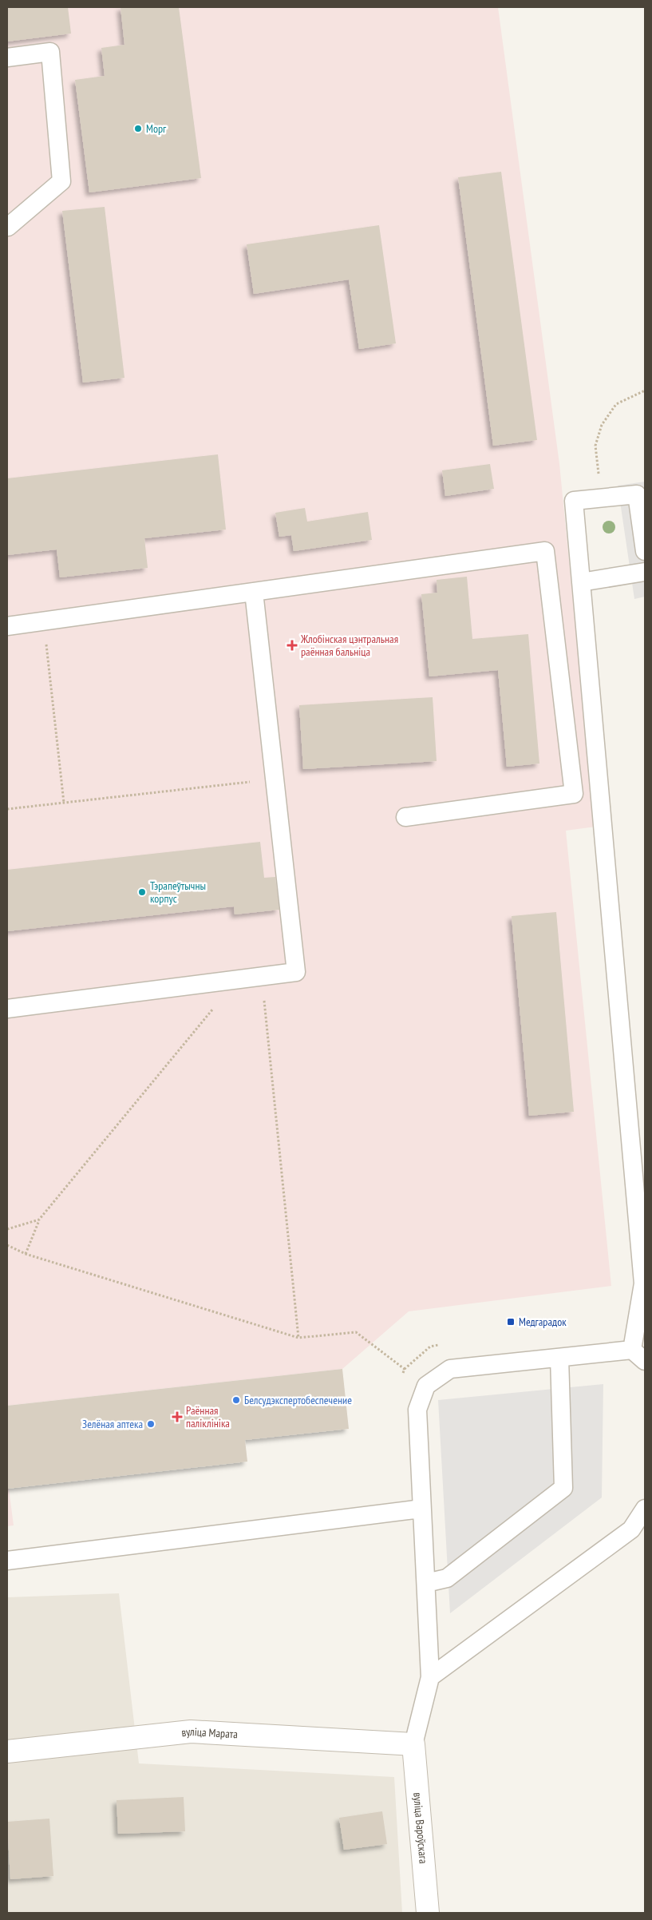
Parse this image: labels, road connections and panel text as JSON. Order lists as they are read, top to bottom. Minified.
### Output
{"streets":{"street":["вуліца Марата","вуліца Вароўскага"]},"crossings":[["вуліца Марата","вуліца Вароўскага"]],"places":{"other":["Морг","Тэрапеўтычны корпус","Белсудэкспертобеспечение","Зелёная аптека"],"health":["Жлобінская цэнтральная раённая бальніца","Раённая паліклініка"],"transit":["Медгарадок"]}}
